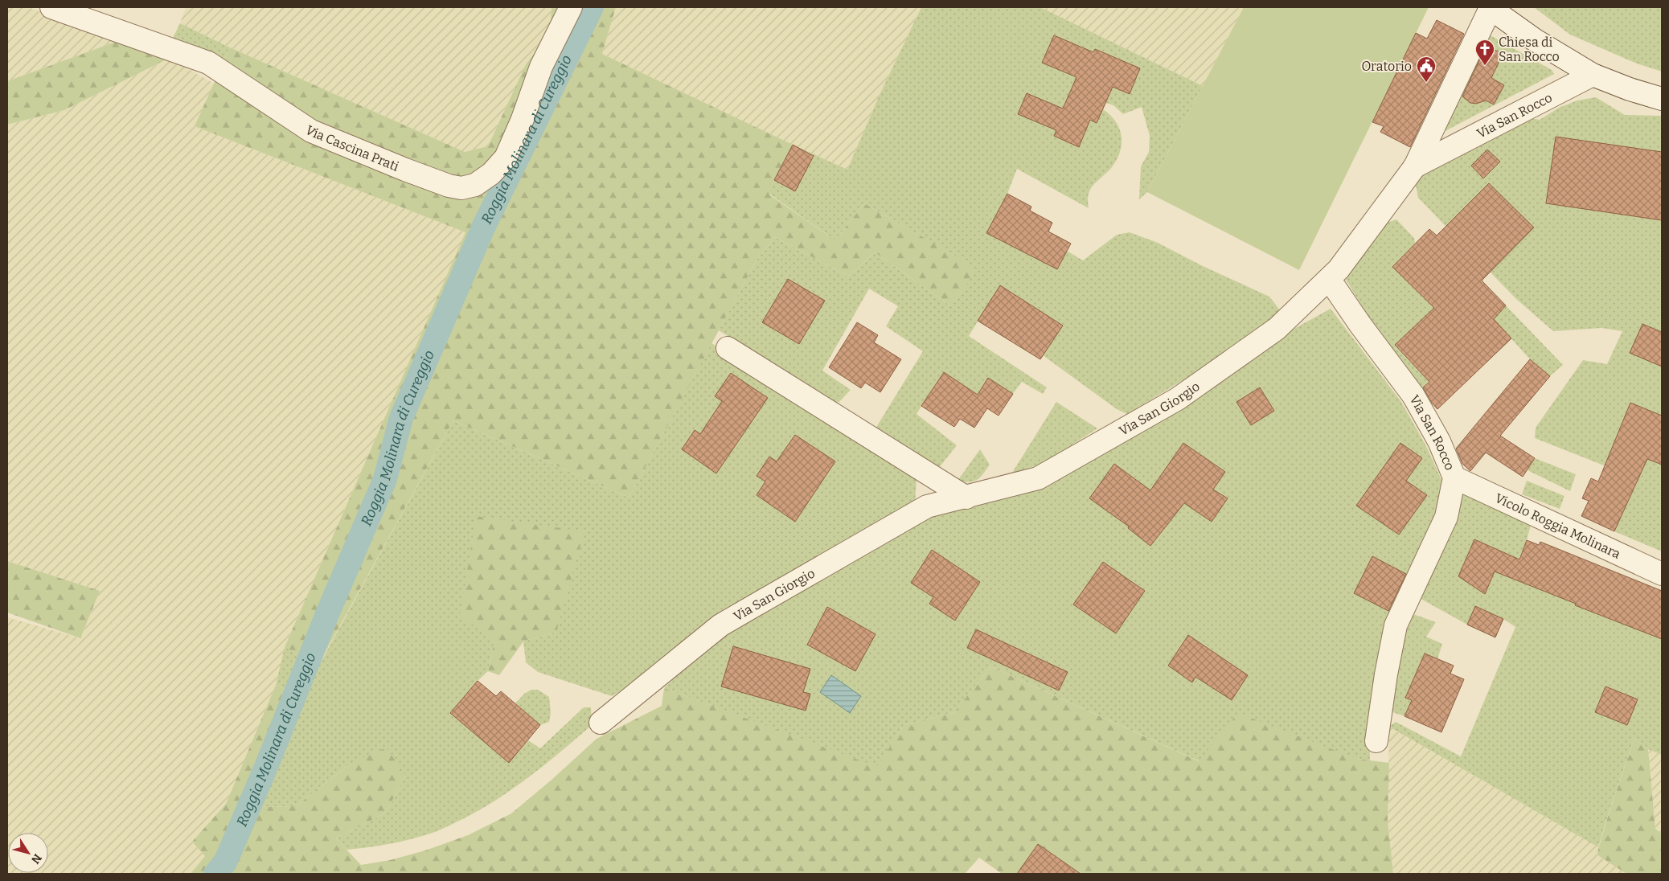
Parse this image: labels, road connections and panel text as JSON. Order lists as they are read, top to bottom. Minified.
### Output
{"streets":{"street":["Via San Rocco","Via Cascina Prati","Via San Giorgio","Vicolo Roggia Molinara"]},"crossings":[["Via San Rocco","Via San Giorgio"],["Via San Rocco","Vicolo Roggia Molinara"]],"water":["Roggia Molinara di Cureggio"],"places":{"church":["Chiesa di San Rocco"],"public building":["Oratorio"]},"north":"bottom right"}
